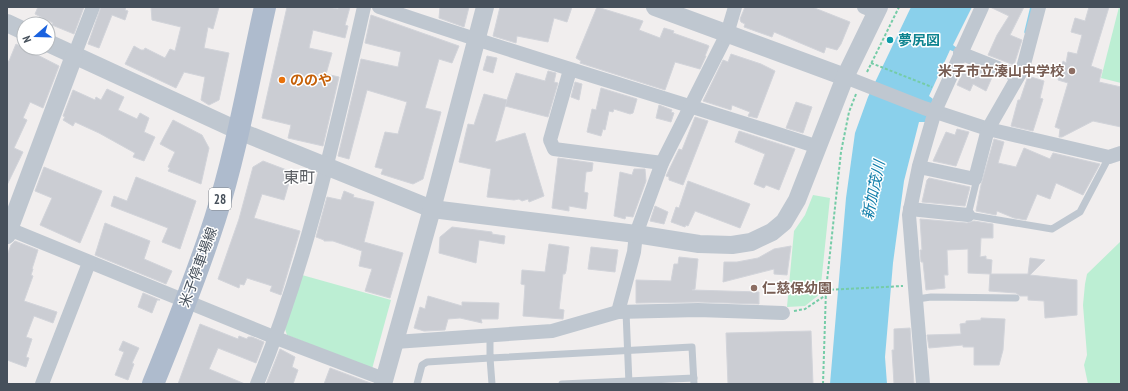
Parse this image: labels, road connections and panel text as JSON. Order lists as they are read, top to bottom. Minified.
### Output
{"streets":{"main road":["28","米子停車場線"]},"districts":["東町"],"water":["新加茂川"],"places":["夢尻図","米子市立湊山中学校","ののや","仁慈保幼園"],"north":"left"}
